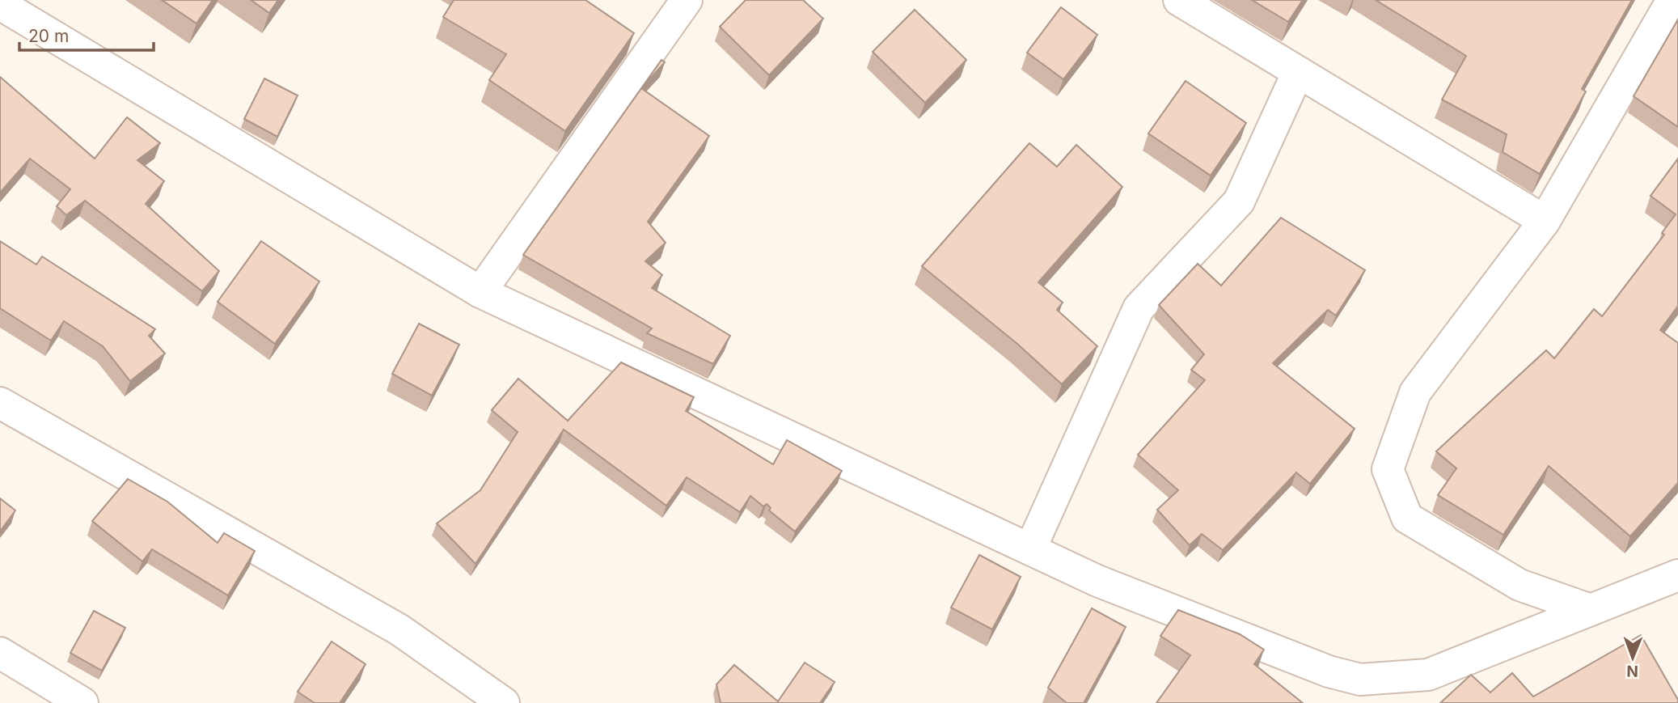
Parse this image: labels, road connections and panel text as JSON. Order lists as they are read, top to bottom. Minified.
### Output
{"scale_bar":"20 m","north":"bottom"}
